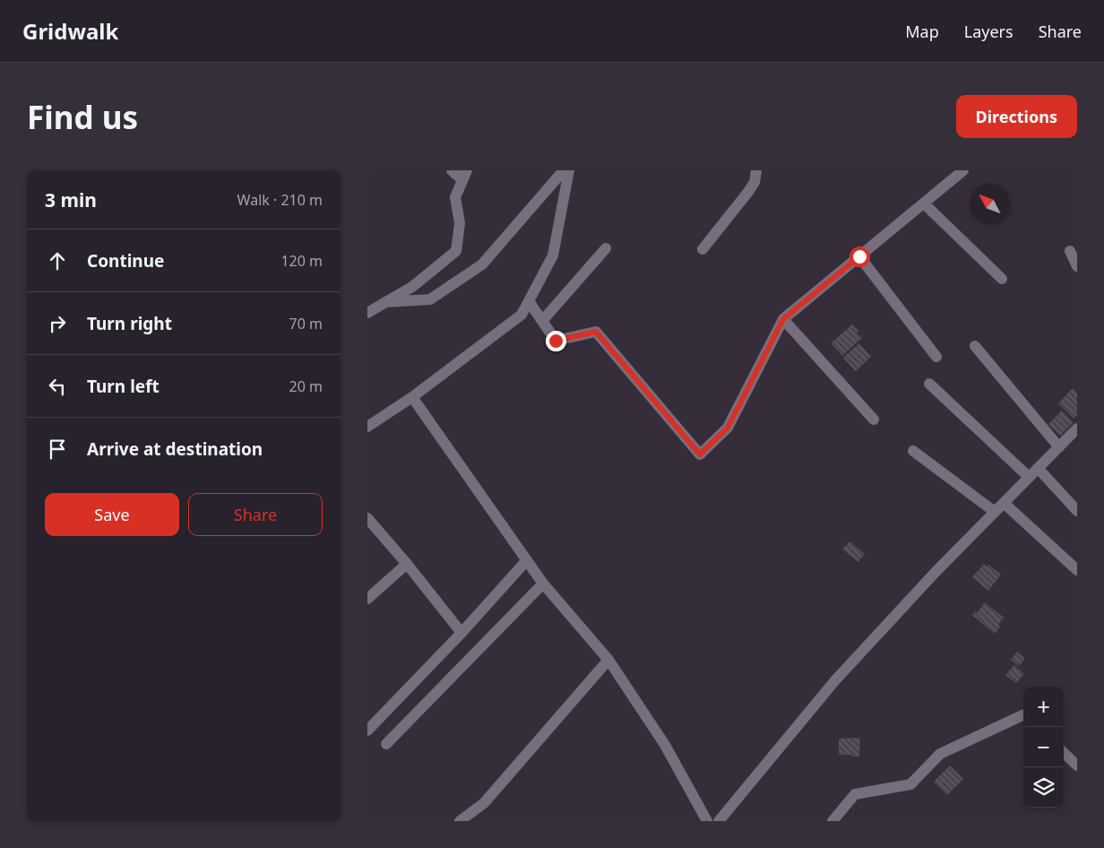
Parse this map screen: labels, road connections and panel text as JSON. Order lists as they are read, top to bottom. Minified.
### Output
{"north":"top left","page":{"header":"Gridwalk","nav":["Map","Layers","Share"],"buttons":["Directions",["Save","Share"]],"title":"Find us","heading":["3 min","Walk · 210 m"],"list":[["Continue","120 m"],["Turn right","70 m"],["Turn left","20 m"],"Arrive at destination"],"map_buttons":["+","−"]}}
